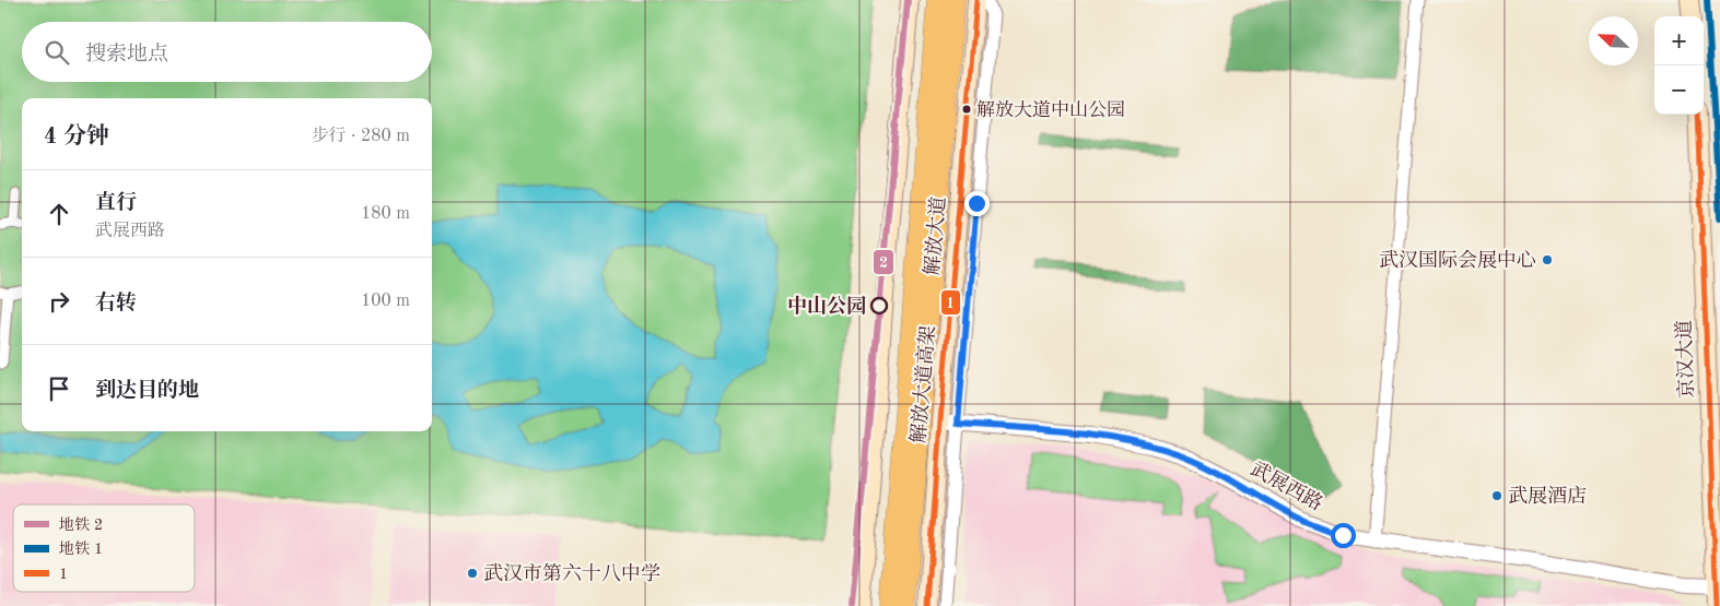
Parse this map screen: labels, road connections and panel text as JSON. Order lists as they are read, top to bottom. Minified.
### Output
{"streets":{"main road":["解放大道","京汉大道","解放大道高架"],"street":["武展西路"]},"crossings":[["解放大道","武展西路"],["京汉大道","武展西路"]],"places":["解放大道中山公园","武汉国际会展中心","中山公园","武展酒店","武汉市第六十八中学"],"lines":["metro line 2","metro line 1","transit line 1"],"legend":["地铁 2","地铁 1","1"],"north":"top left","page":{"map_buttons":["+","−"],"search":"搜索地点","heading":["4 分钟","步行 · 280 m"],"list":[["直行","武展西路","180 m"],["右转","100 m"],"到达目的地"]}}
